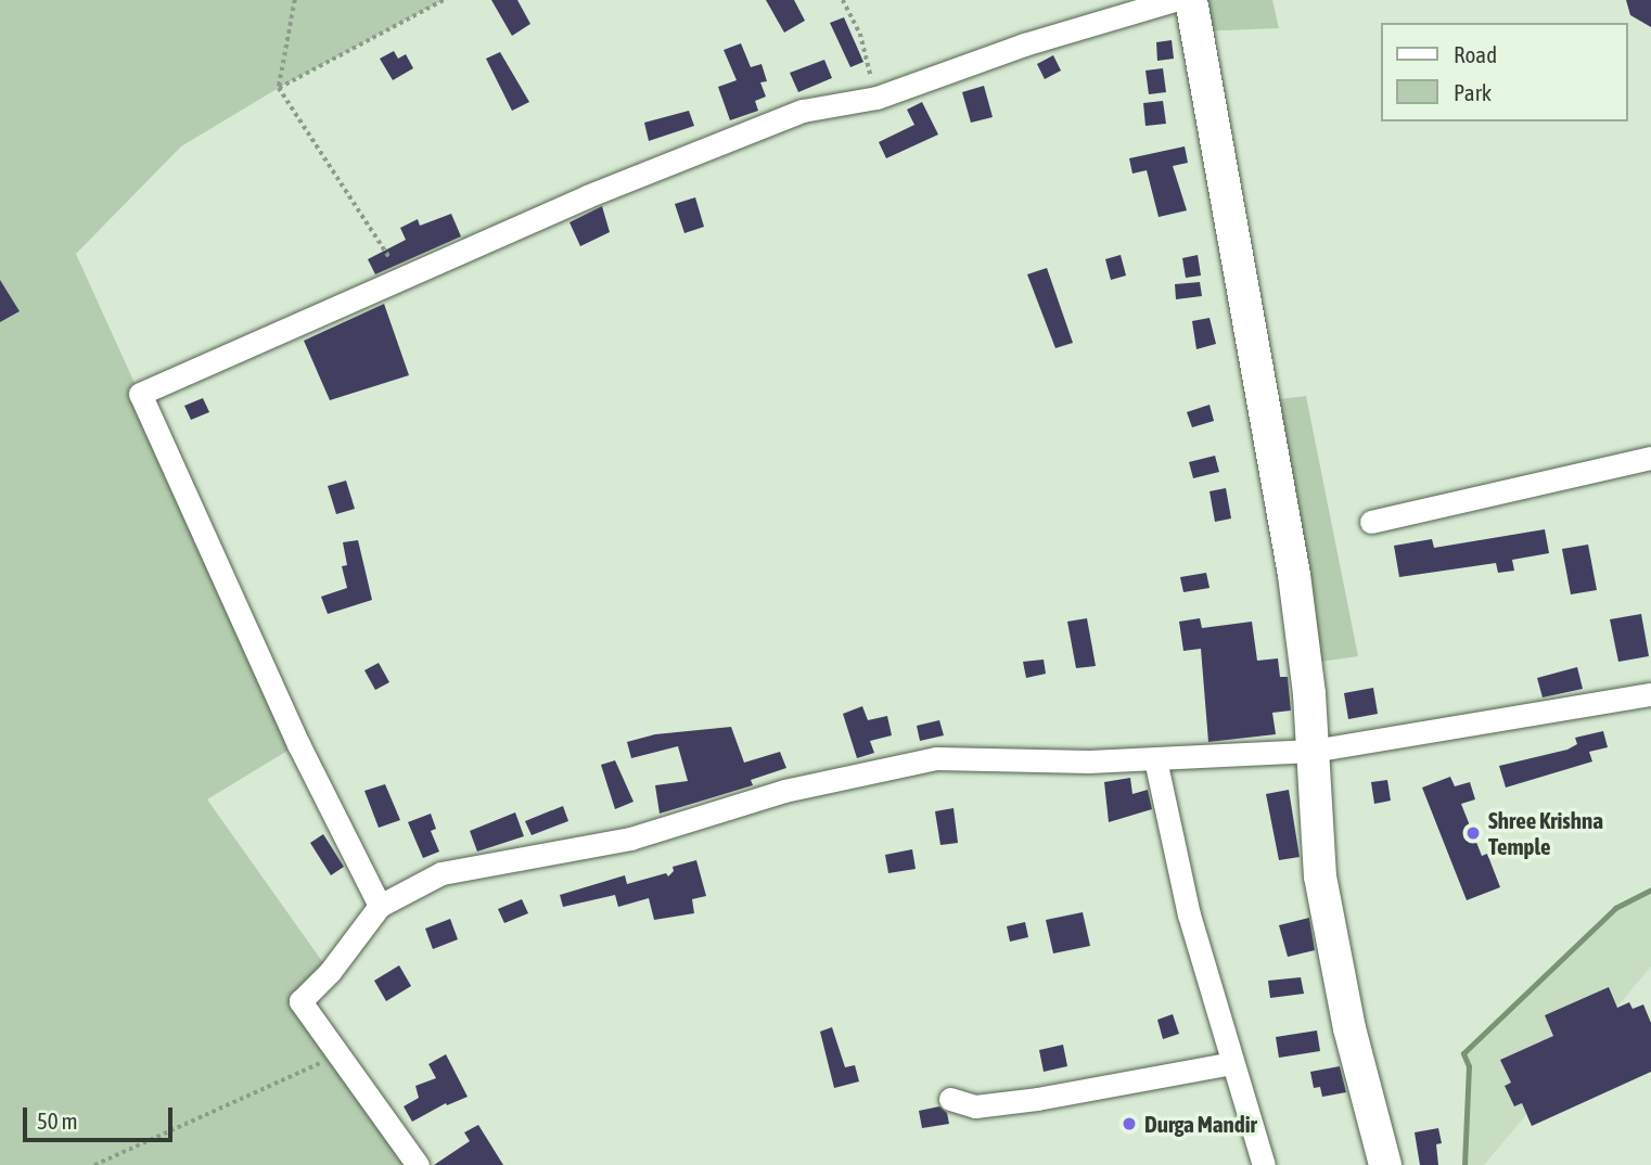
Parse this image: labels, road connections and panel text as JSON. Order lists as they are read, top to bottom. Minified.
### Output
{"places":["Shree Krishna Temple","Durga Mandir"],"legend":["Road","Park"],"scale_bar":"50 m"}
